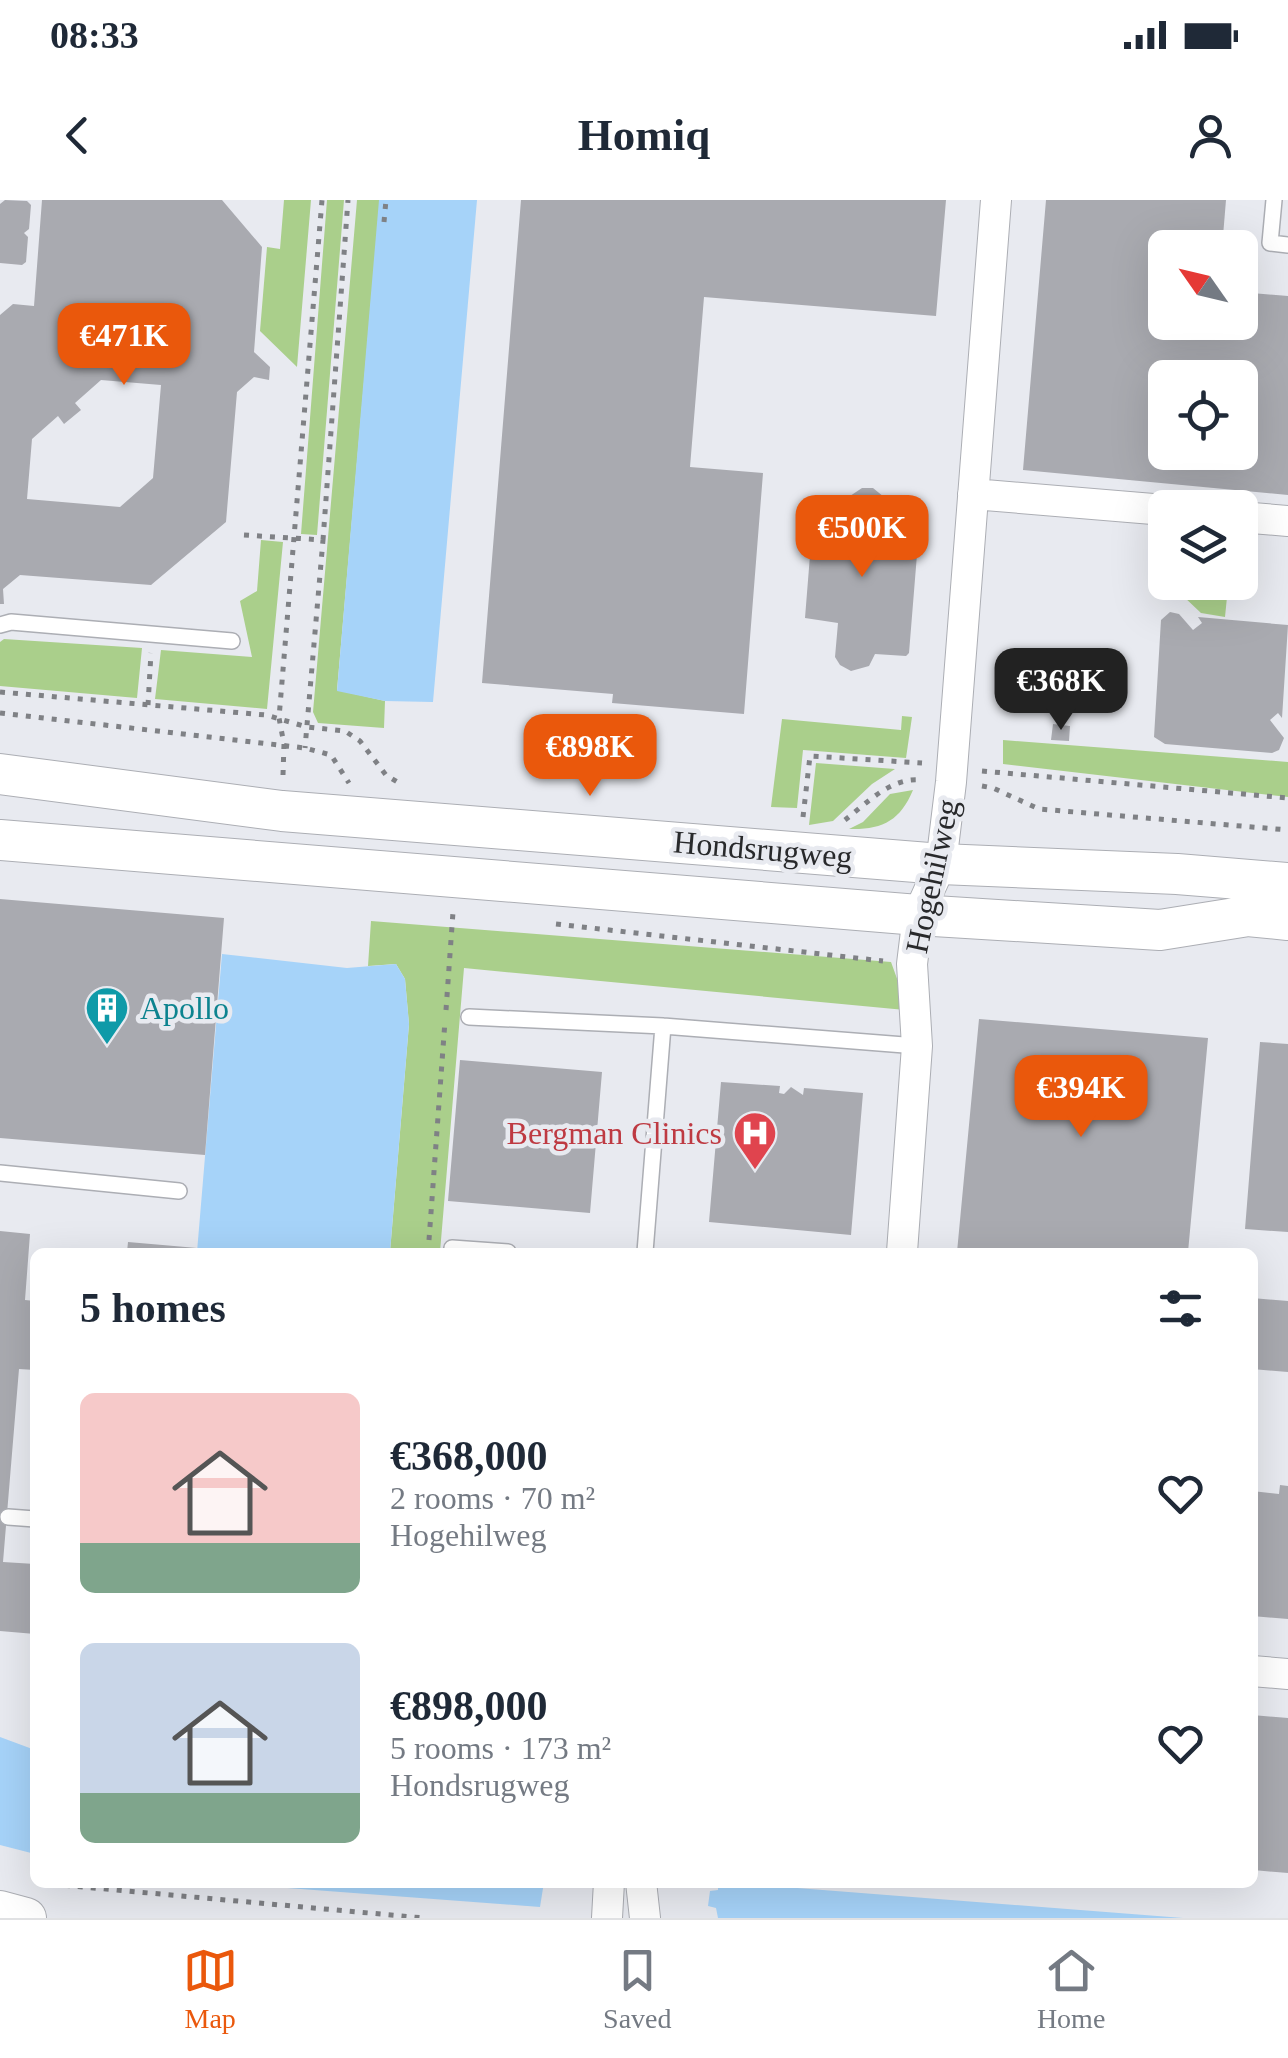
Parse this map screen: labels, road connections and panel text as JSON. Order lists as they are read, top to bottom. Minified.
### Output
{"streets":{"street":["Hondsrugweg","Hogehilweg"]},"crossings":[["Hondsrugweg","Hogehilweg"]],"places":{"building":["Apollo"],"hospital":["Bergman Clinics"]},"north":"top left","page":{"status":"08:33","header":"Homiq","price":["€471K","€500K","€368K","€898K","€394K"],"heading":"5 homes","list":[{"name":"€368,000","note":"2 rooms · 70 m² · Hogehilweg"},{"name":"€898,000","note":"5 rooms · 173 m² · Hondsrugweg"}],"tabs":["Map","Saved","Home"]}}
